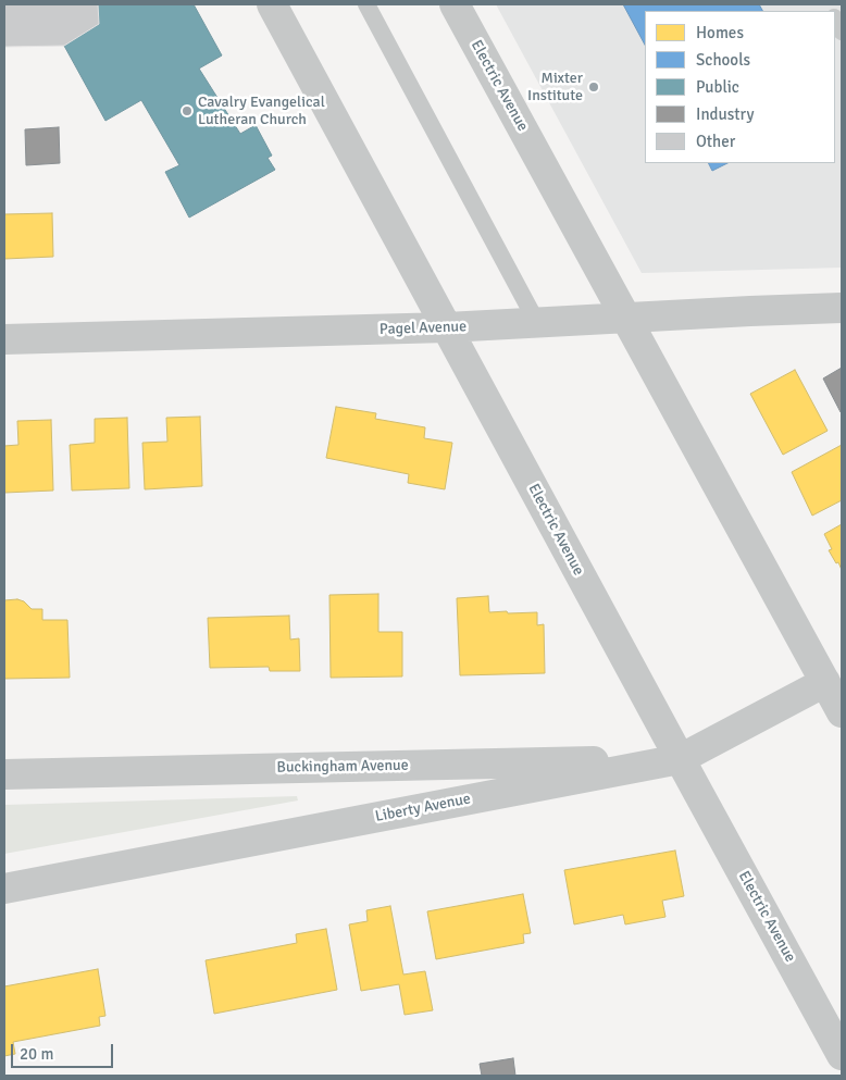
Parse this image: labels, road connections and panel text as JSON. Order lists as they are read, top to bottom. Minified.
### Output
{"streets":{"street":["Electric Avenue","Pagel Avenue","Buckingham Avenue","Liberty Avenue"]},"crossings":[["Electric Avenue","Pagel Avenue"],["Electric Avenue","Buckingham Avenue"],["Electric Avenue","Liberty Avenue"],["Buckingham Avenue","Liberty Avenue"]],"places":["Mixter Institute","Cavalry Evangelical Lutheran Church"],"legend":["Homes","Schools","Public","Industry","Other"],"scale_bar":"20 m"}
